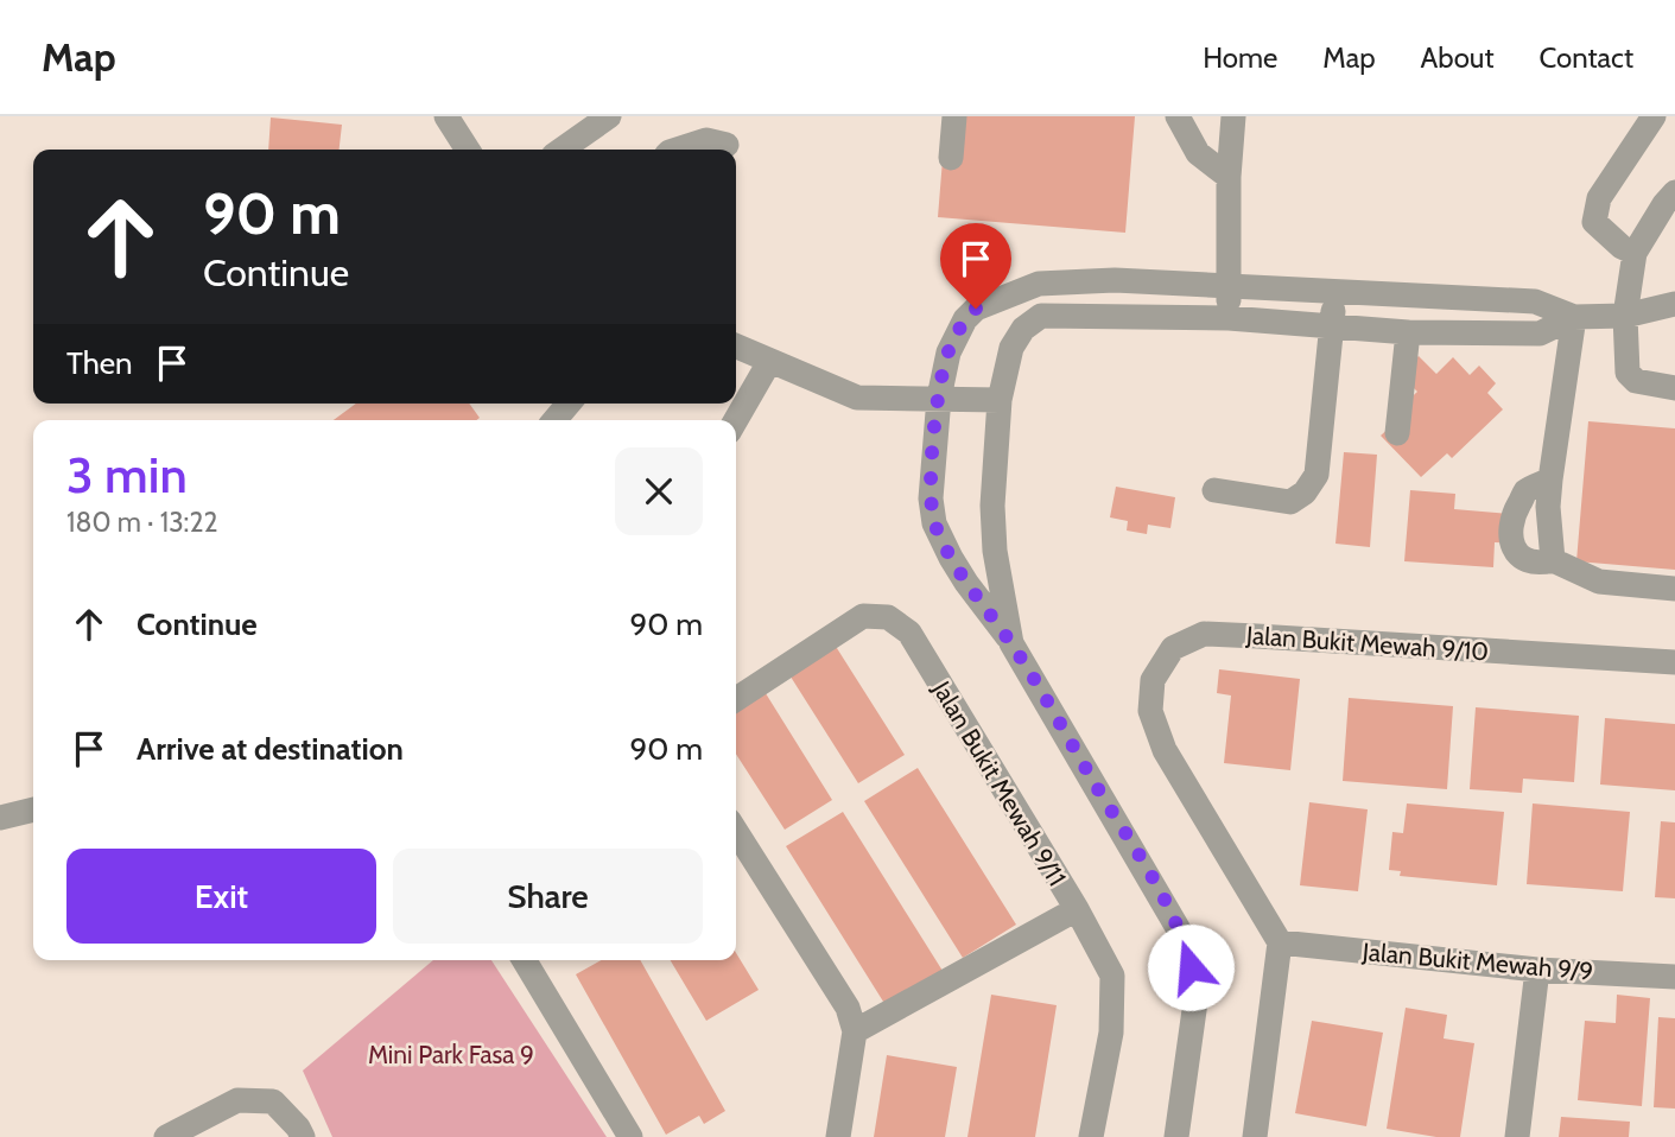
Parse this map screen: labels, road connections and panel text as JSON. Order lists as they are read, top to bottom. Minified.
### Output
{"streets":{"street":["Jalan Bukit Mewah 9/10","Jalan Bukit Mewah 9/11","Jalan Bukit Mewah 9/9"]},"crossings":[["Jalan Bukit Mewah 9/10","Jalan Bukit Mewah 9/9"]],"parks":["Mini Park Fasa 9"],"page":{"header":"Map","nav":["Home","Map","About","Contact"],"turn":["90 m","Continue"],"then":"Then","heading":["3 min","180 m · 13:22"],"list":[{"name":"Continue","value":"90 m"},{"name":"Arrive at destination","value":"90 m"}],"buttons":["Exit","Share"]}}
